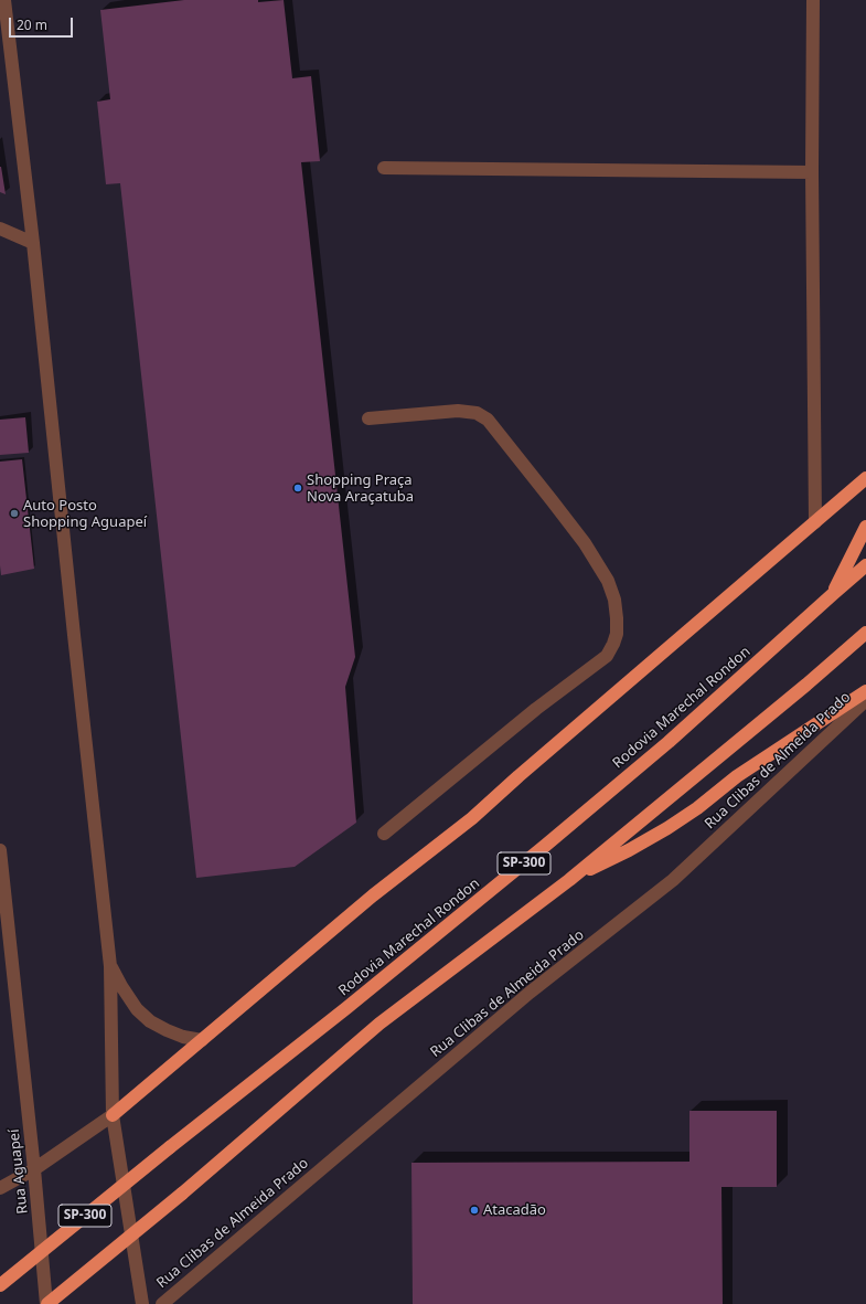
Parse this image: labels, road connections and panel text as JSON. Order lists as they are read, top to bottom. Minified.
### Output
{"streets":{"highway":["Rodovia Marechal Rondon","SP-300"],"street":["Rua Clibas de Almeida Prado","Rua Aguapeí"]},"crossings":[["SP-300","Rua Aguapeí"]],"places":["Shopping Praça Nova Araçatuba","Auto Posto Shopping Aguapeí","Atacadão"],"scale_bar":"20 m"}
